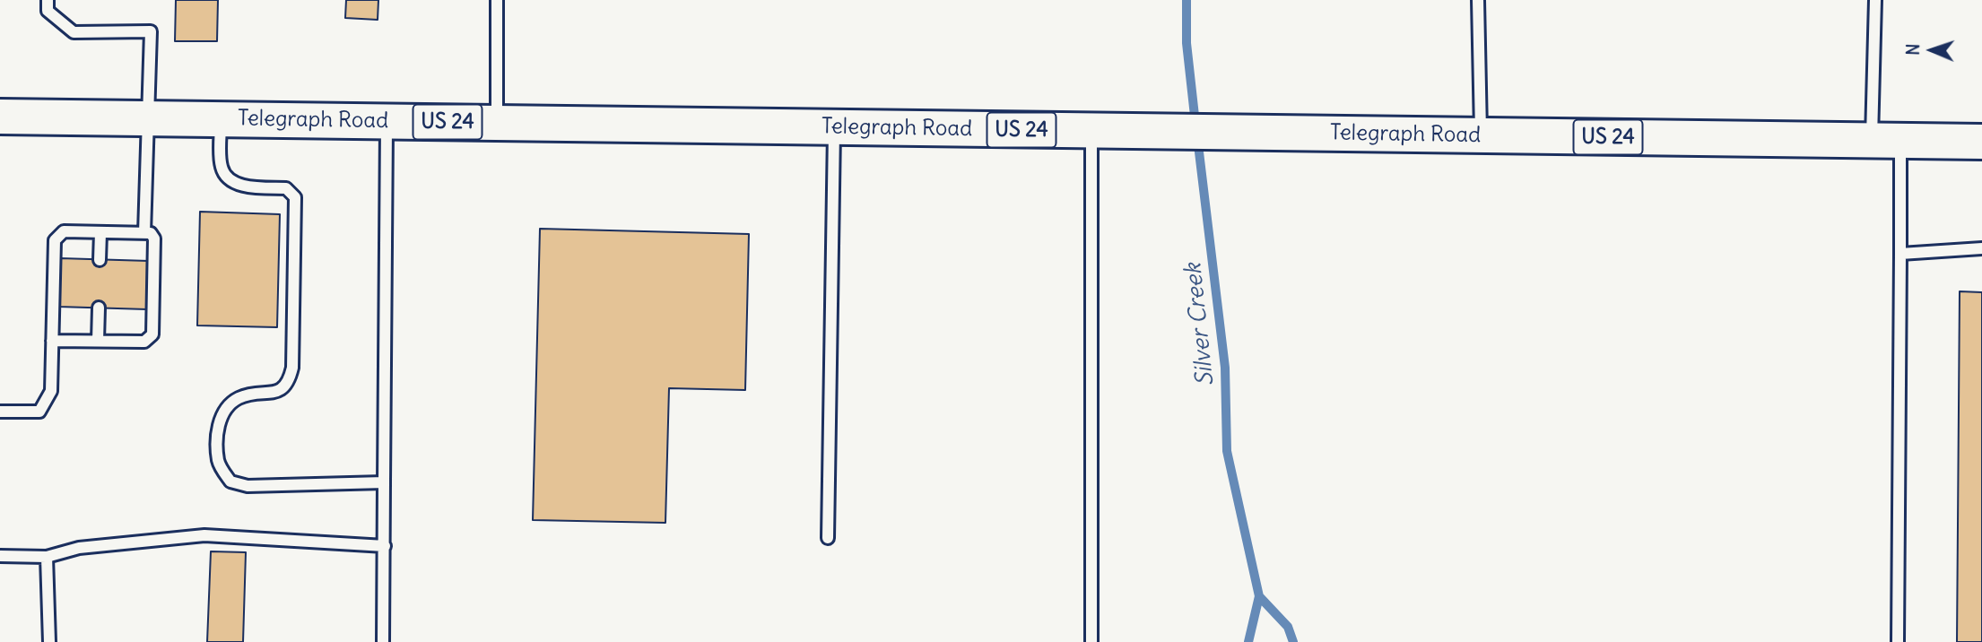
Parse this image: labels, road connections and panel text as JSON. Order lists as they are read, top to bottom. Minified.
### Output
{"streets":{"main road":["Telegraph Road","US 24"]},"water":["Silver Creek"],"north":"left"}
